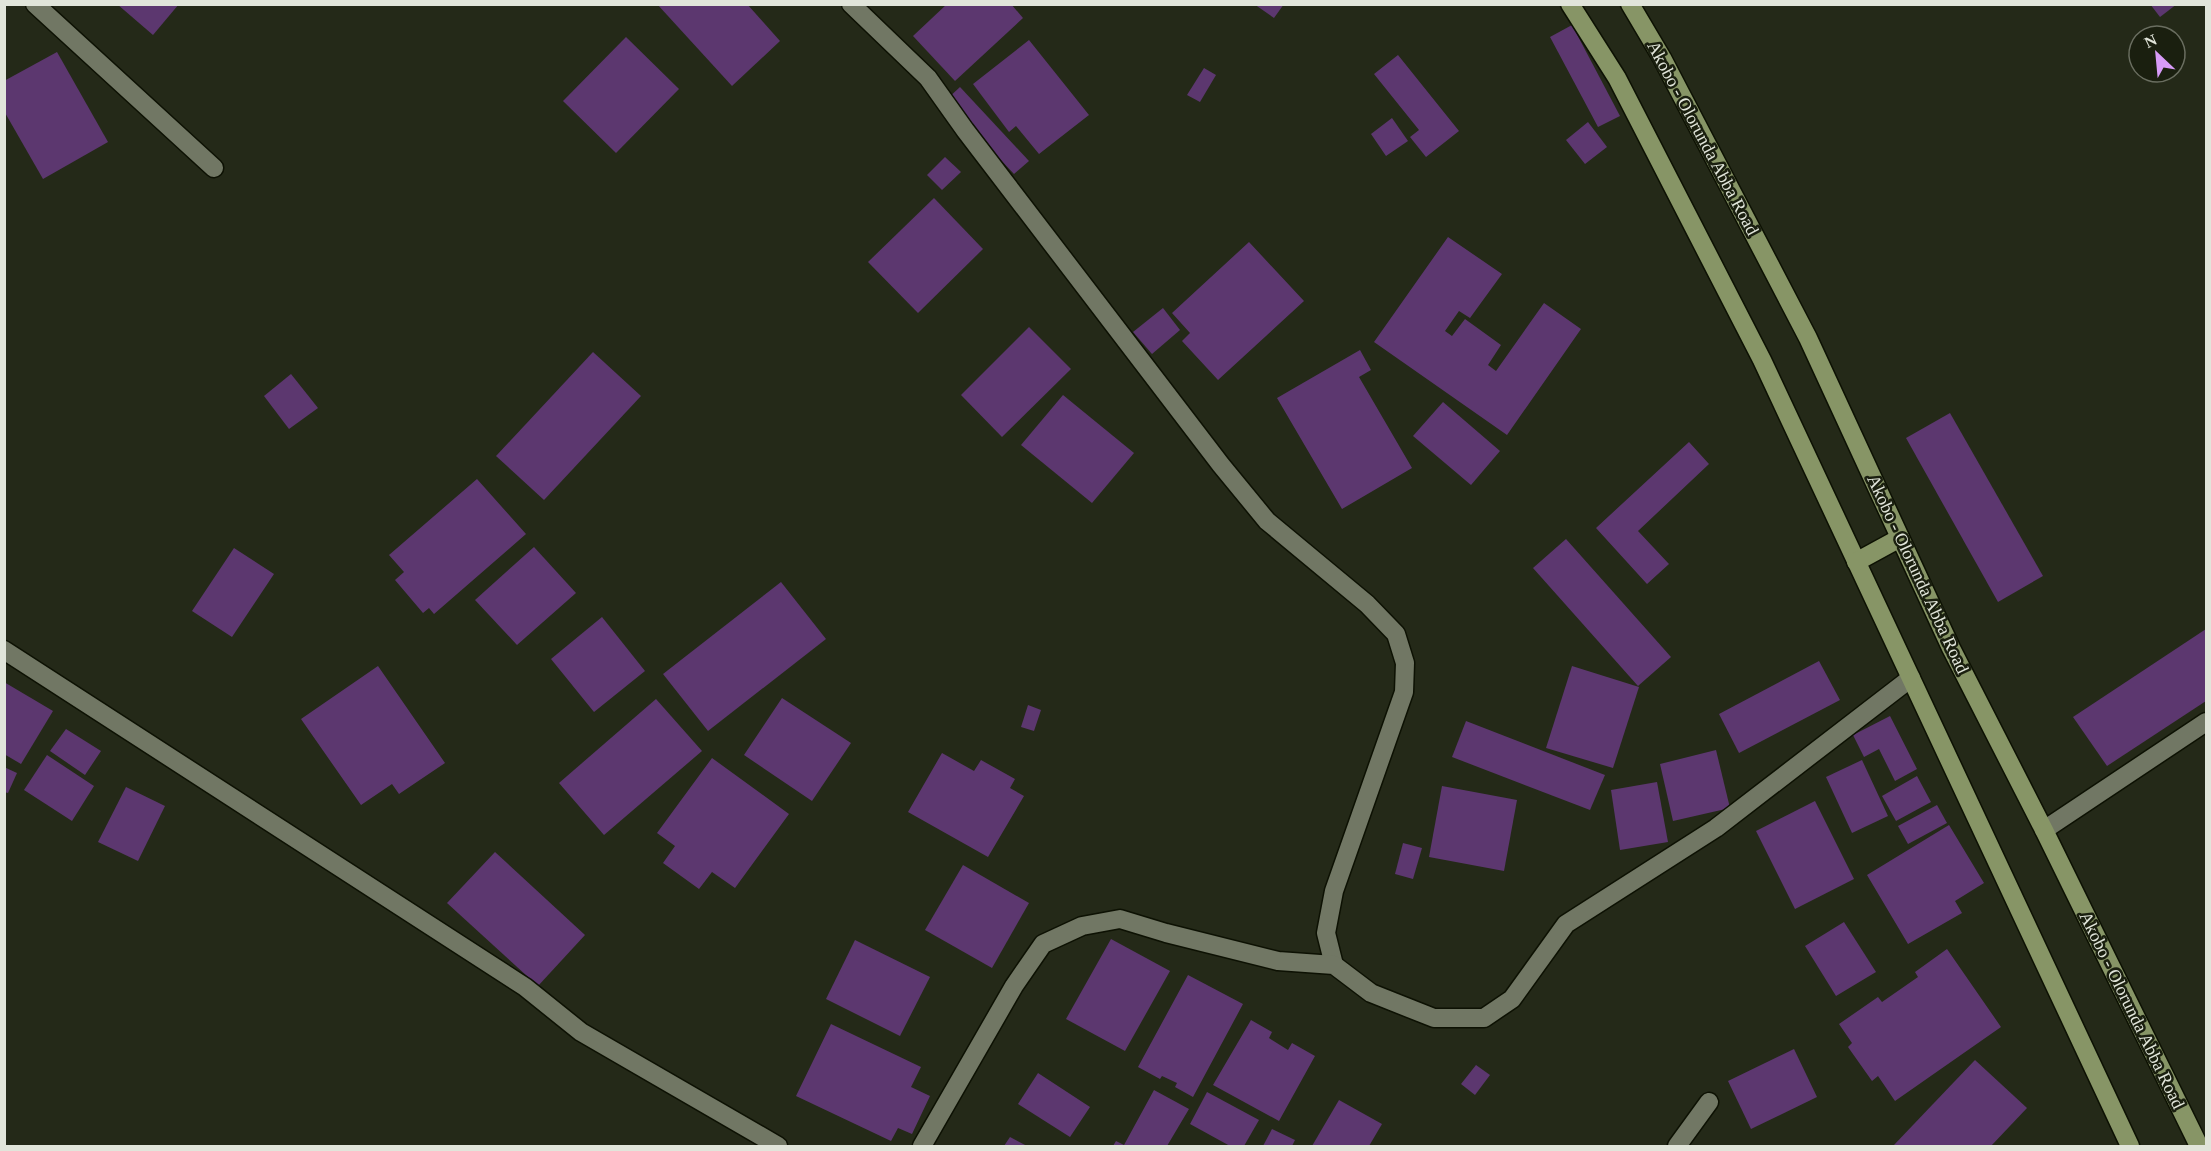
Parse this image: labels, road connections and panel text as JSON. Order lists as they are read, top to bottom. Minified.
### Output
{"streets":{"main road":["Akobo - Olorunda Abba Road"]},"north":"top left"}
